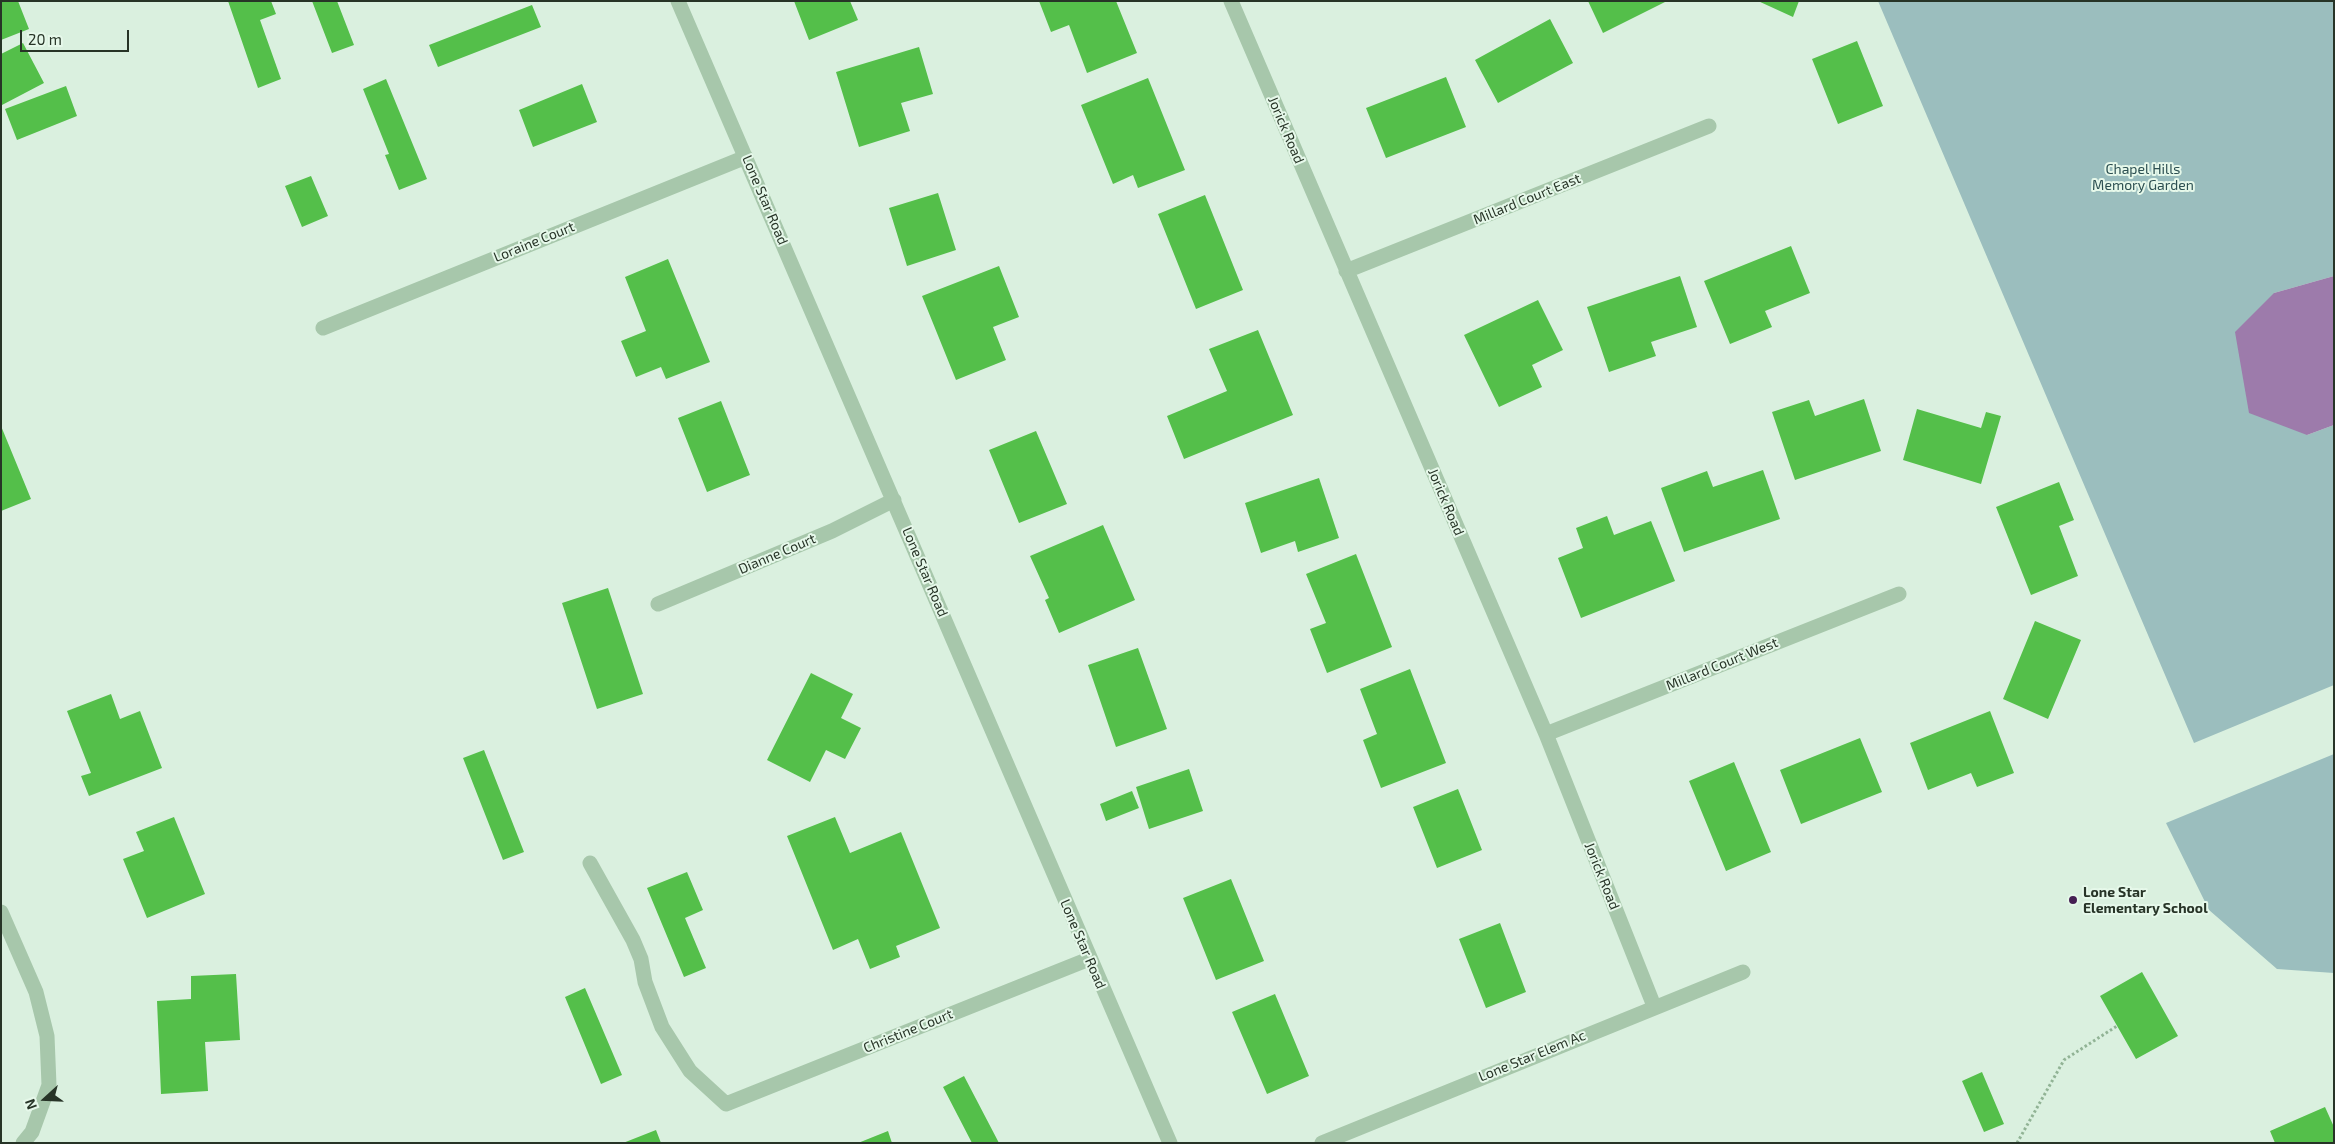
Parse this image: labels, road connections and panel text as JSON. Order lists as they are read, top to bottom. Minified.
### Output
{"streets":{"street":["Jorick Road","Millard Court East","Lone Star Road","Loraine Court","Dianne Court","Millard Court West","Christine Court","Lone Star Elem Ac"]},"crossings":[["Jorick Road","Millard Court East"],["Jorick Road","Millard Court West"],["Jorick Road","Lone Star Elem Ac"],["Lone Star Road","Loraine Court"],["Lone Star Road","Dianne Court"],["Lone Star Road","Christine Court"]],"parks":["Chapel Hills Memory Garden"],"places":["Lone Star Elementary School"],"scale_bar":"20 m","north":"left"}
